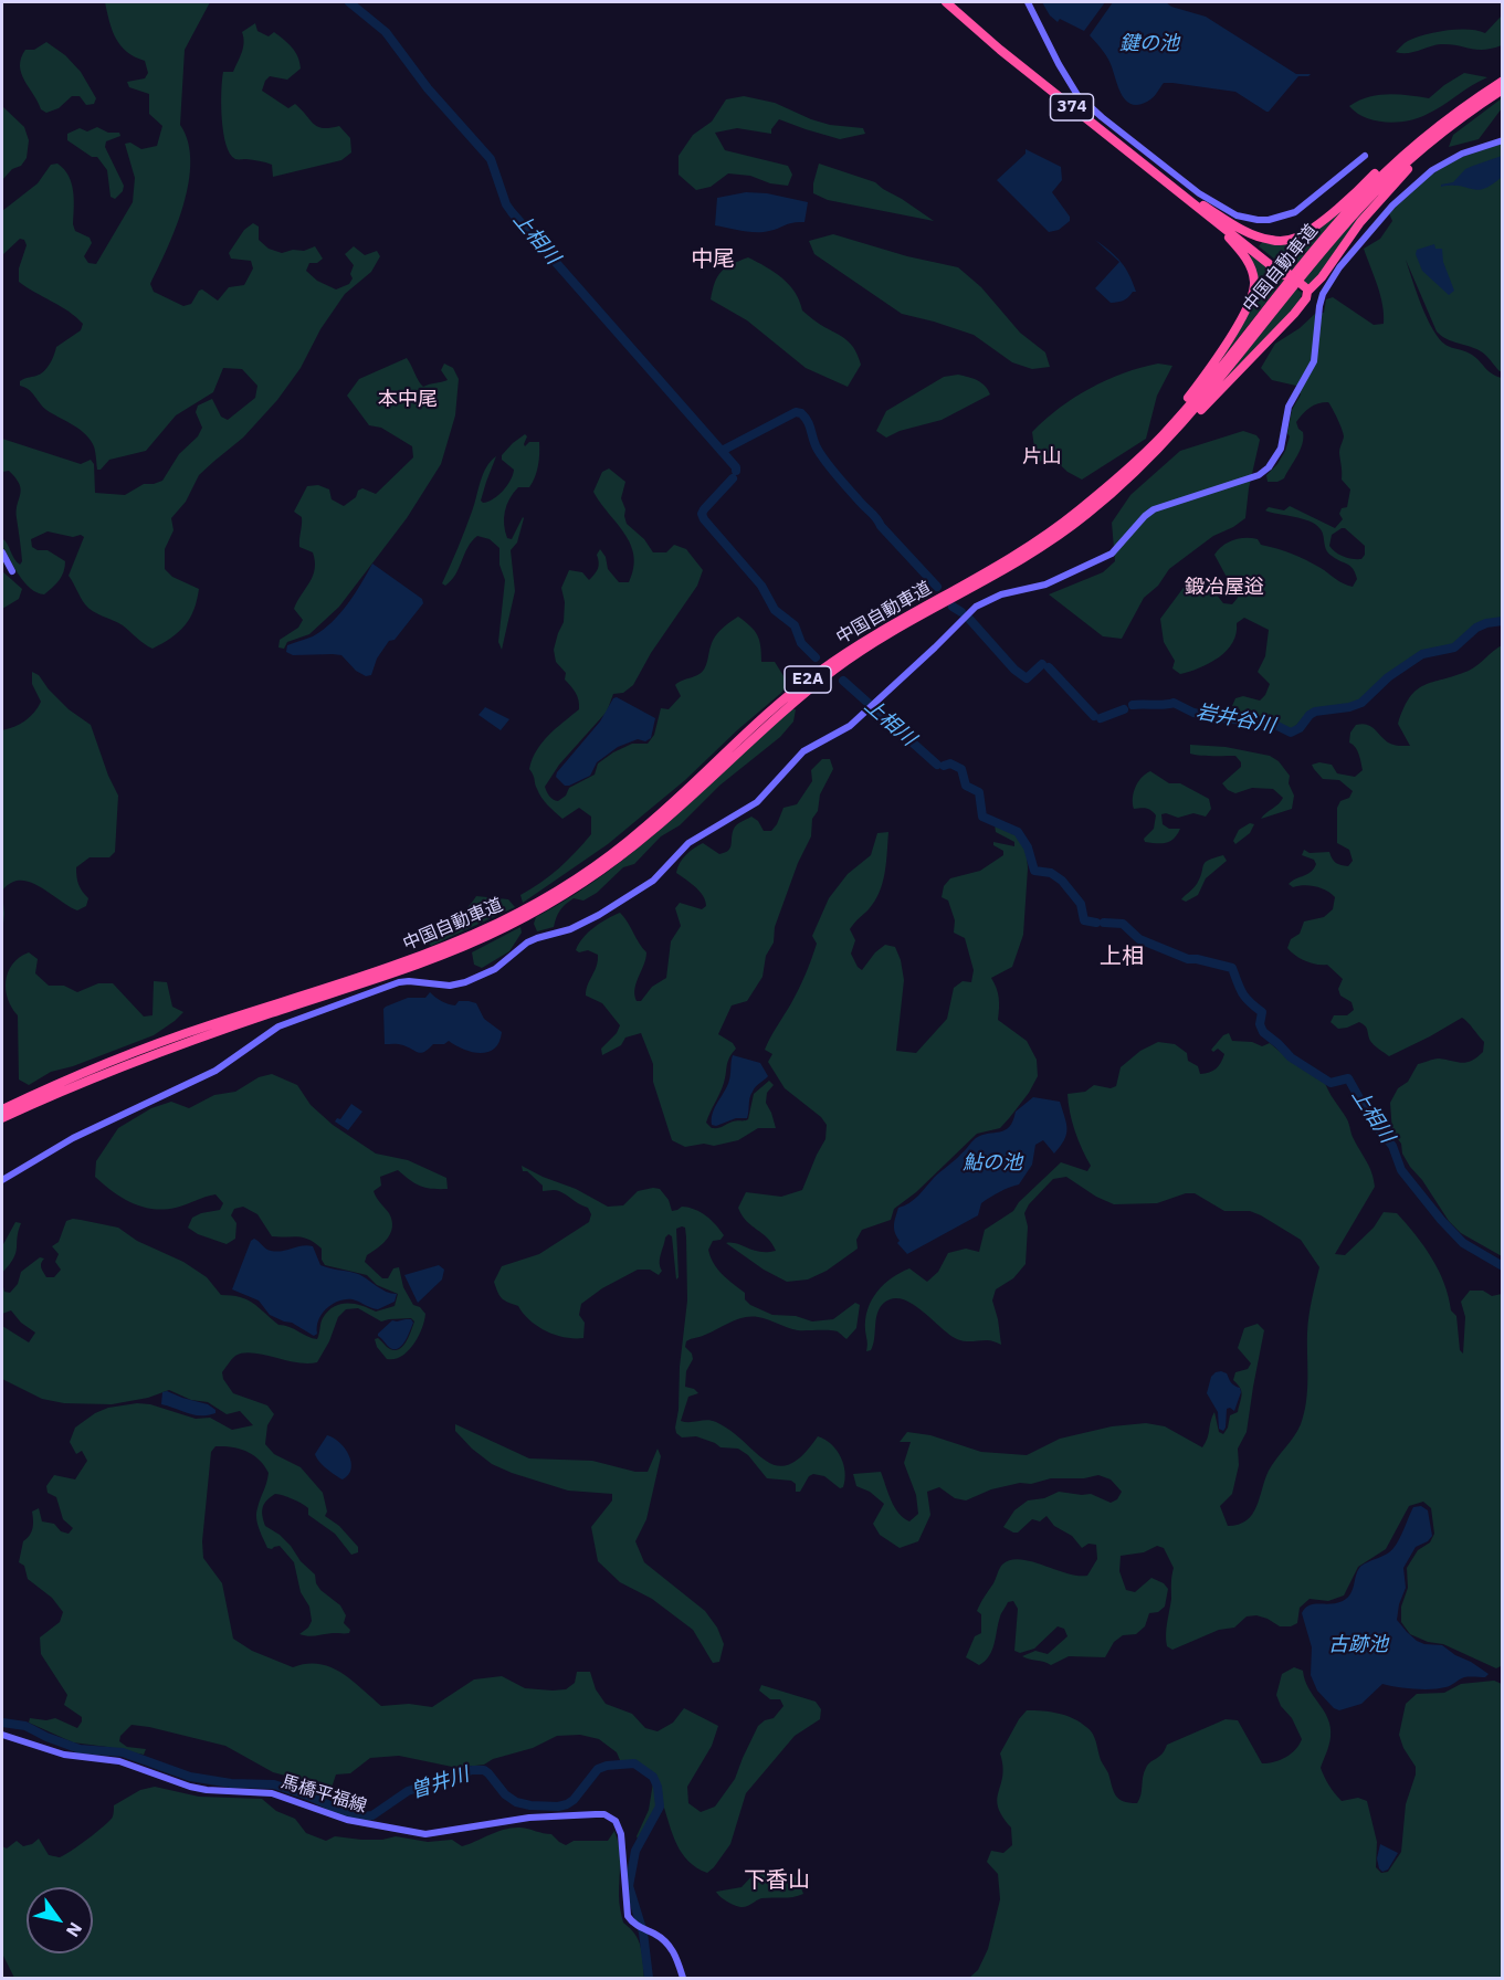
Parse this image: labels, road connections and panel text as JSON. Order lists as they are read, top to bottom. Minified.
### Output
{"streets":{"highway":["374","中国自動車道","E2A"],"street":["馬橋平福線"]},"districts":["中尾","本中尾","片山","鍛冶屋逧","上相","下香山"],"water":["鍵の池","上相川","岩井谷川","鮎の池","古跡池","曽井川"],"north":"bottom right"}
